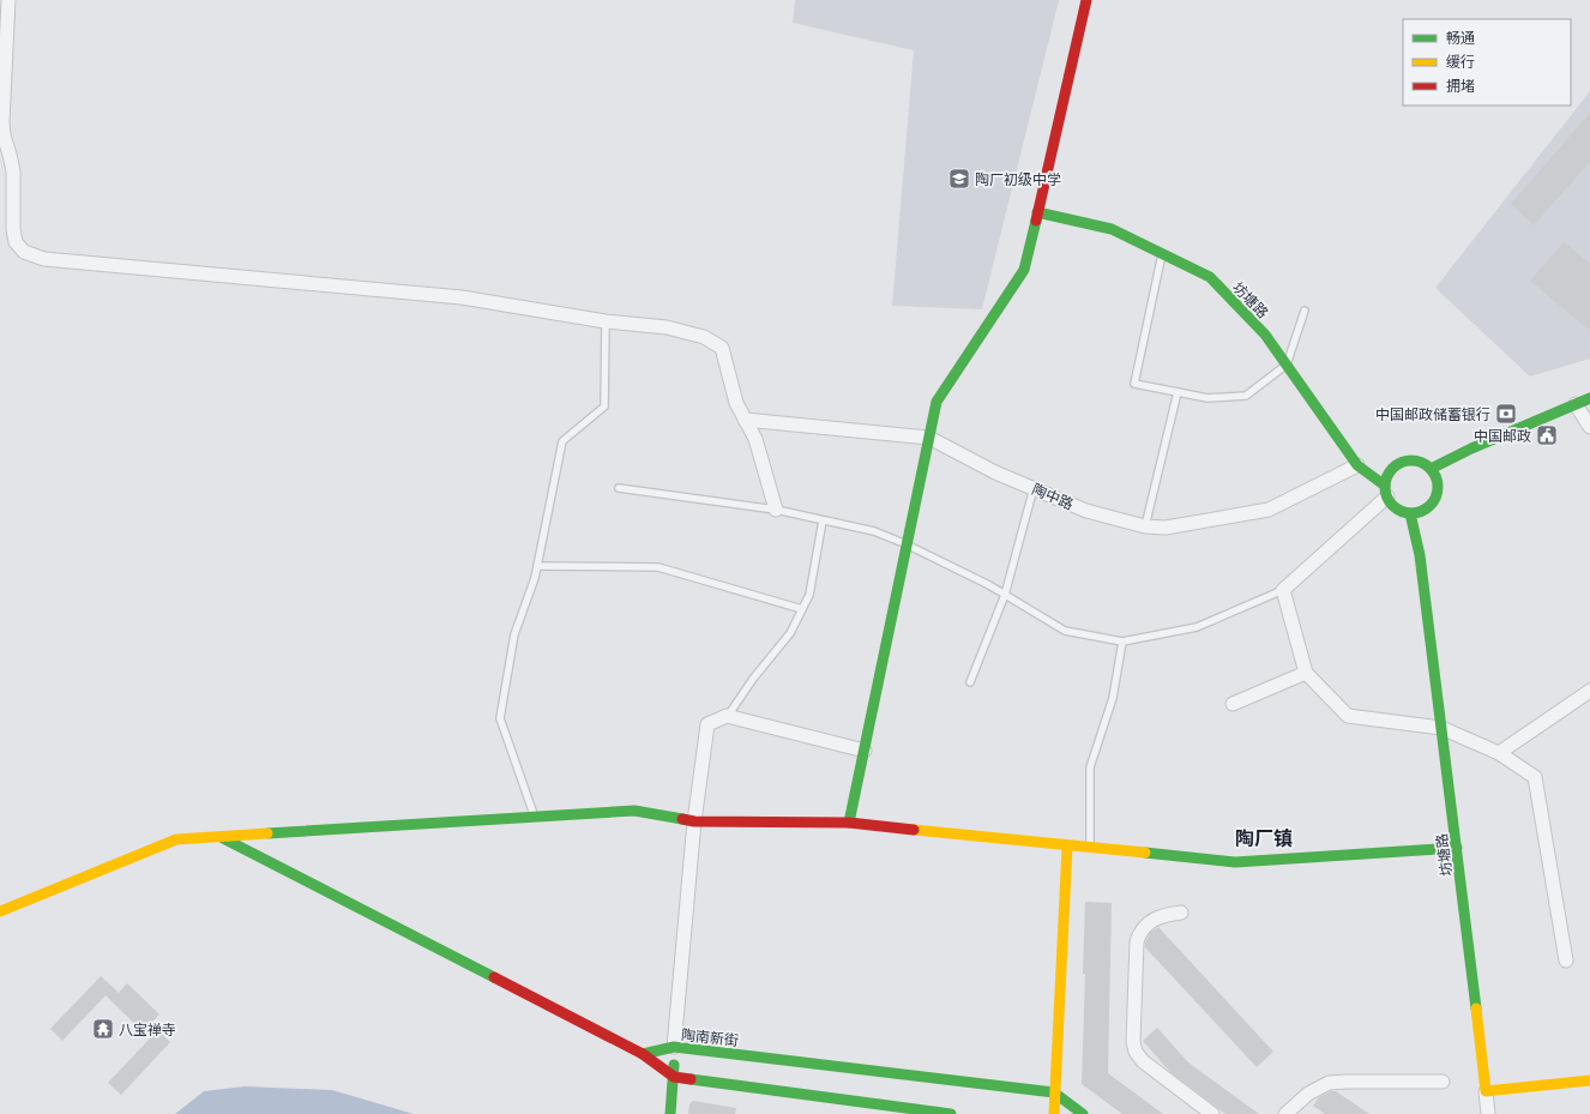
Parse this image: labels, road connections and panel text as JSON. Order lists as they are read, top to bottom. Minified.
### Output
{"streets":{"street":["坊塘路","陶中路","陶南新街"]},"crossings":[["坊塘路","陶中路"]],"districts":["陶厂镇"],"places":{"school or university":["陶厂初级中学"],"bank":["中国邮政储蓄银行"],"public building":["中国邮政"],"temple":["八宝禅寺"]},"legend":["畅通","缓行","拥堵"]}
